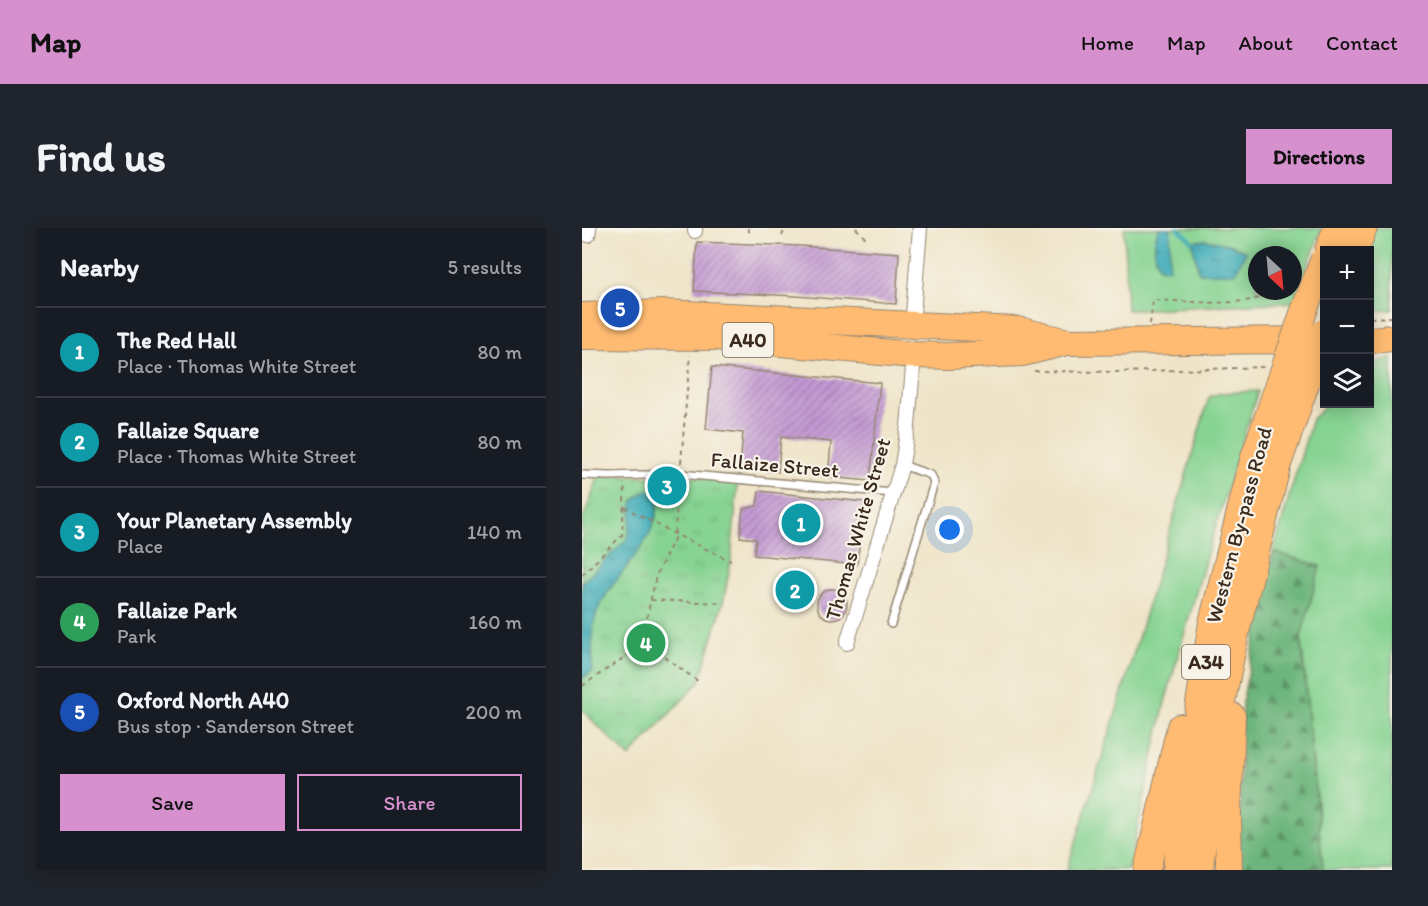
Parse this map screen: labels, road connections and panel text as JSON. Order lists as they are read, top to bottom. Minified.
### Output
{"streets":{"highway":["A40","Western By-pass Road","A34"],"street":["Thomas White Street"],"lane":["Fallaize Street"]},"crossings":[["A40","Thomas White Street"],["Fallaize Street","Thomas White Street"]],"north":"bottom right","page":{"header":"Map","nav":["Home","Map","About","Contact"],"buttons":["Directions",["Save","Share"]],"title":"Find us","heading":["Nearby","5 results"],"map_buttons":["+","−"],"pins":["5","3","1","2","4"],"list":[{"mark":"1","name":"The Red Hall","note":"Place · Thomas White Street","value":"80 m"},{"mark":"2","name":"Fallaize Square","note":"Place · Thomas White Street","value":"80 m"},{"mark":"3","name":"Your Planetary Assembly","note":"Place","value":"140 m"},{"mark":"4","name":"Fallaize Park","note":"Park","value":"160 m"},{"mark":"5","name":"Oxford North A40","note":"Bus stop · Sanderson Street","value":"200 m"}]}}
